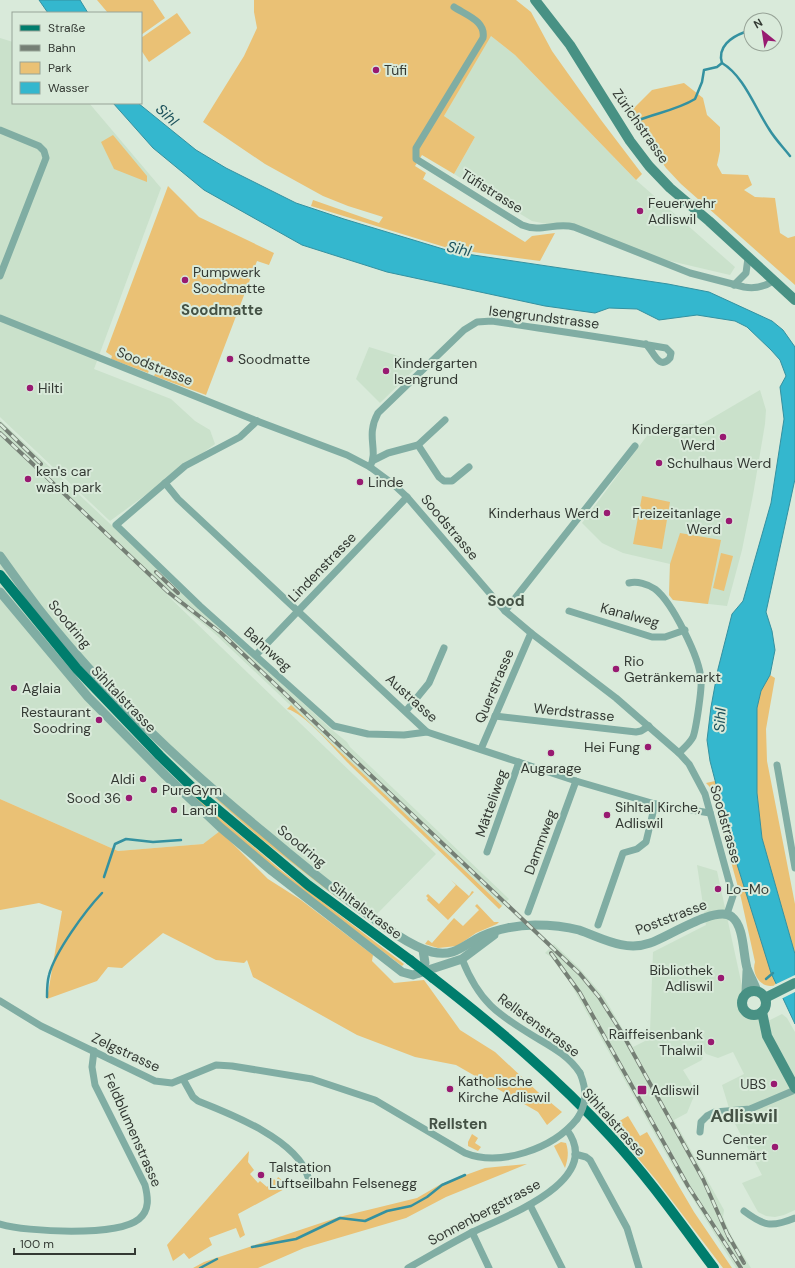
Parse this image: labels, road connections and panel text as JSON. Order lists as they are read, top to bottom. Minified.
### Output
{"streets":{"main road":["Zürichstrasse","Sihltalstrasse"],"street":["Tüfistrasse","Isengrundstrasse","Soodstrasse","Lindenstrasse","Kanalweg","Soodring","Bahnweg","Querstrasse","Austrasse","Werdstrasse","Mätteliweg","Dammweg","Poststrasse","Rellstenstrasse","Zelgstrasse","Feldblumenstrasse","Sonnenbergstrasse"]},"crossings":[["Zürichstrasse","Tüfistrasse"],["Soodstrasse","Lindenstrasse"],["Soodstrasse","Kanalweg"],["Soodstrasse","Querstrasse"],["Soodstrasse","Austrasse"],["Soodstrasse","Werdstrasse"],["Soodstrasse","Poststrasse"],["Lindenstrasse","Bahnweg"],["Lindenstrasse","Austrasse"],["Bahnweg","Austrasse"],["Querstrasse","Austrasse"],["Querstrasse","Werdstrasse"],["Austrasse","Mätteliweg"],["Austrasse","Dammweg"],["Poststrasse","Rellstenstrasse"],["Rellstenstrasse","Zelgstrasse"],["Zelgstrasse","Feldblumenstrasse"]],"districts":["Soodmatte","Sood","Adliswil","Rellsten"],"water":["Sihl"],"places":{"other":["Tüfi","Feuerwehr Adliswil","Pumpwerk Soodmatte","Soodmatte","Kindergarten Isengrund","Hilti","Kindergarten Werd","Schulhaus Werd","ken's car wash park","Linde","Kinderhaus Werd","Freizeitanlage Werd","Rio Getränkemarkt","Aglaia","Restaurant Soodring","Hei Fung","Augarage","Aldi","PureGym","Sood 36","Landi","Sihltal Kirche, Adliswil","Lo-Mo","Bibliothek Adliswil","Raiffeisenbank Thalwil","UBS","Katholische Kirche Adliswil","Center Sunnemärt","Talstation Luftseilbahn Felsenegg"],"transit":["Adliswil"]},"legend":["Straße","Bahn","Park","Wasser"],"scale_bar":"100 m","north":"top left"}
